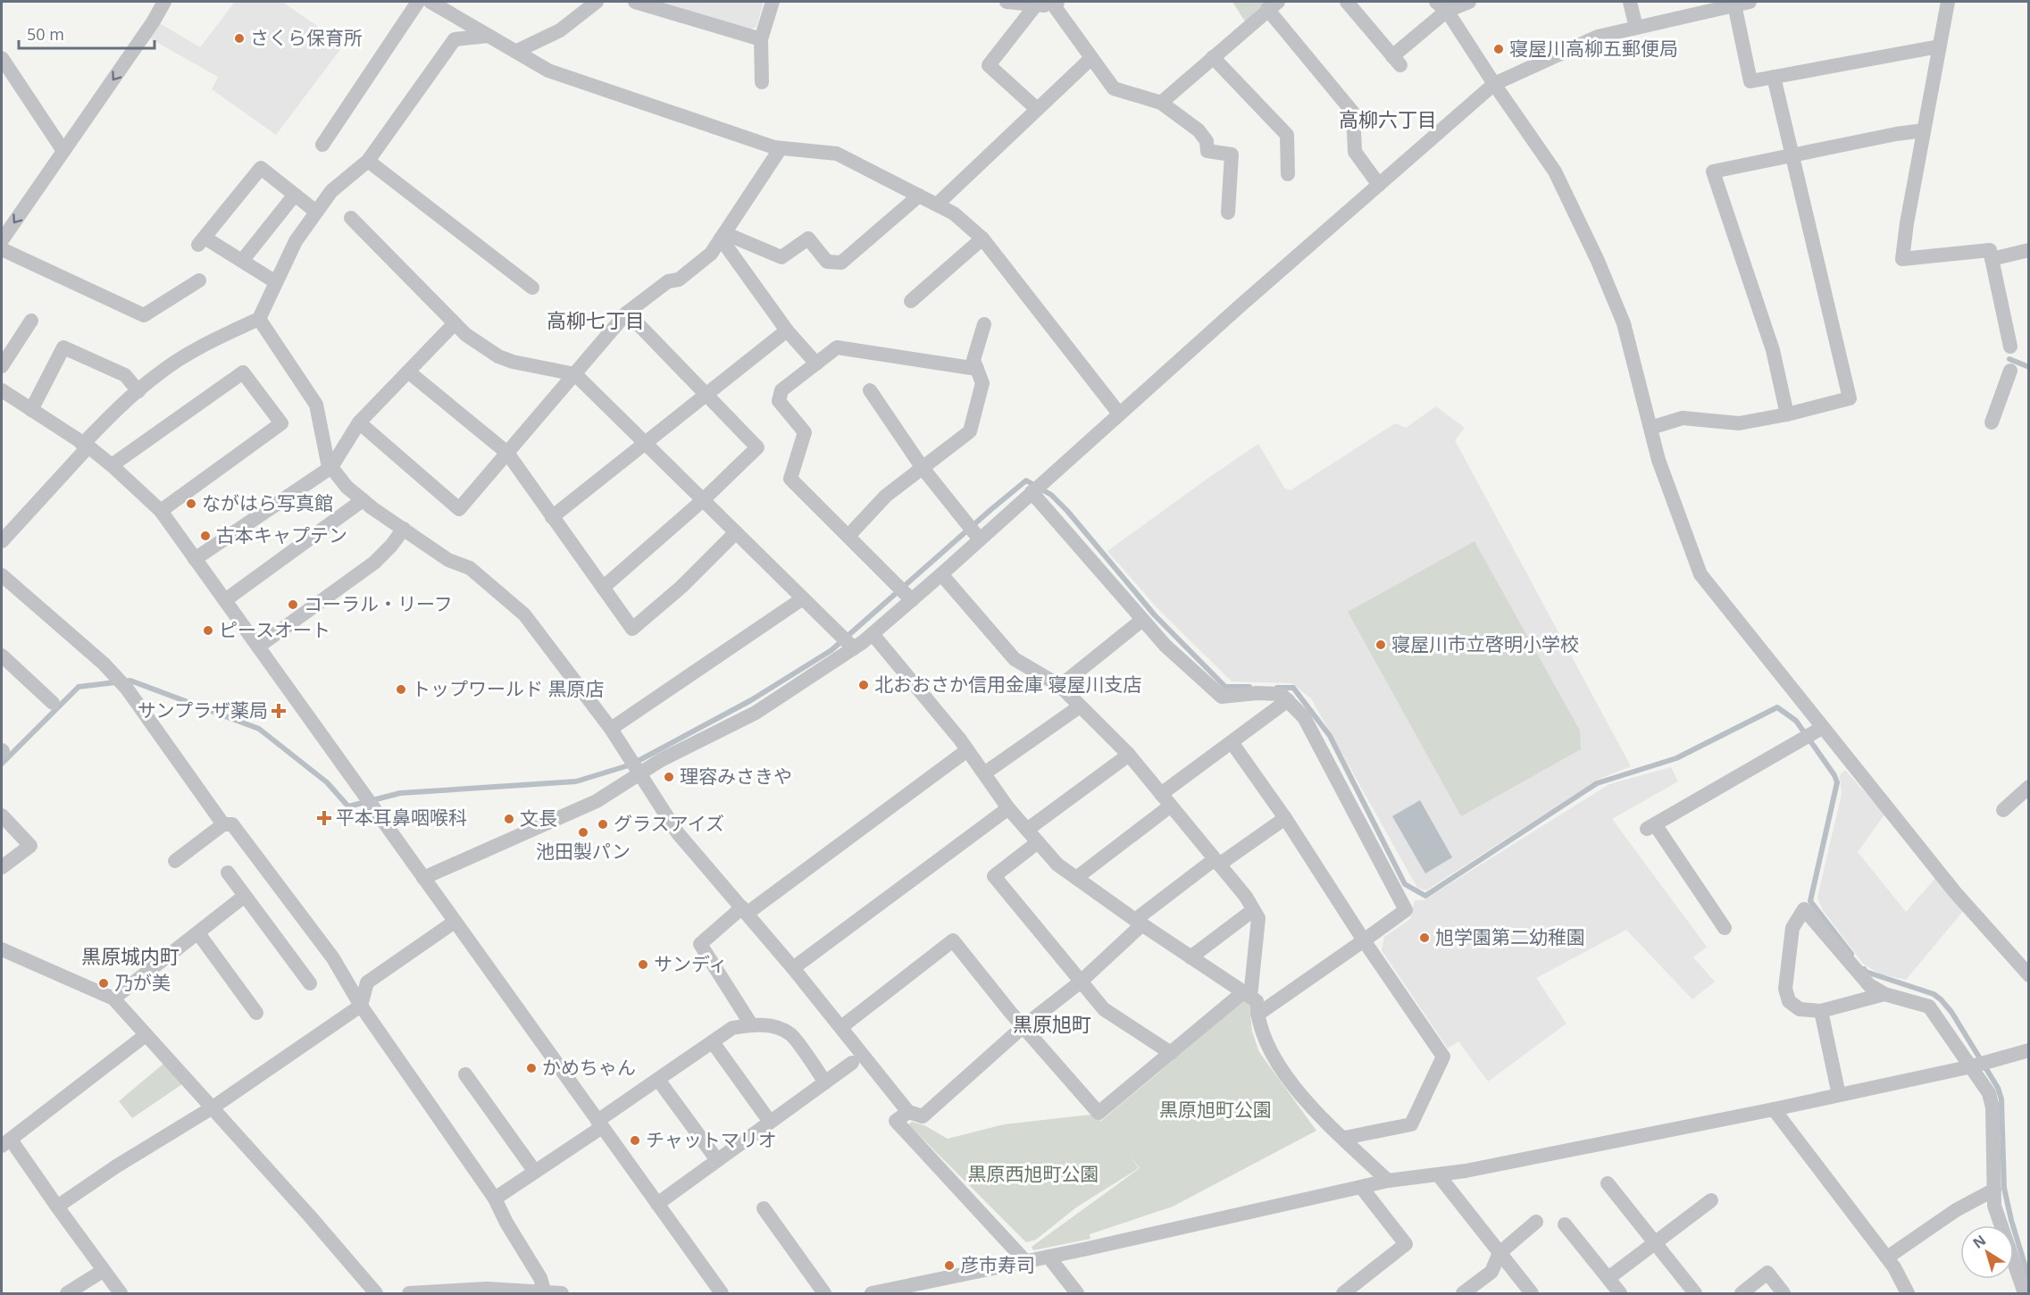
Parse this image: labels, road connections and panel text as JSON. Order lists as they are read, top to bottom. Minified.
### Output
{"districts":["高柳六丁目","高柳七丁目","黒原城内町","黒原旭町"],"parks":["黒原旭町公園","黒原西旭町公園"],"places":{"other":["さくら保育所","寝屋川高柳五郵便局","ながはら写真館","古本キャプテン","コーラル・リーフ","ピースオート","寝屋川市立啓明小学校","北おおさか信用金庫 寝屋川支店","トップワールド 黒原店","理容みさきや","文長","グラスアイズ","池田製パン","旭学園第二幼稚園","サンディ","乃が美","かめちゃん","チャットマリオ","彦市寿司"],"health":["サンプラザ薬局","平本耳鼻咽喉科"]},"scale_bar":"50 m","north":"top left"}
